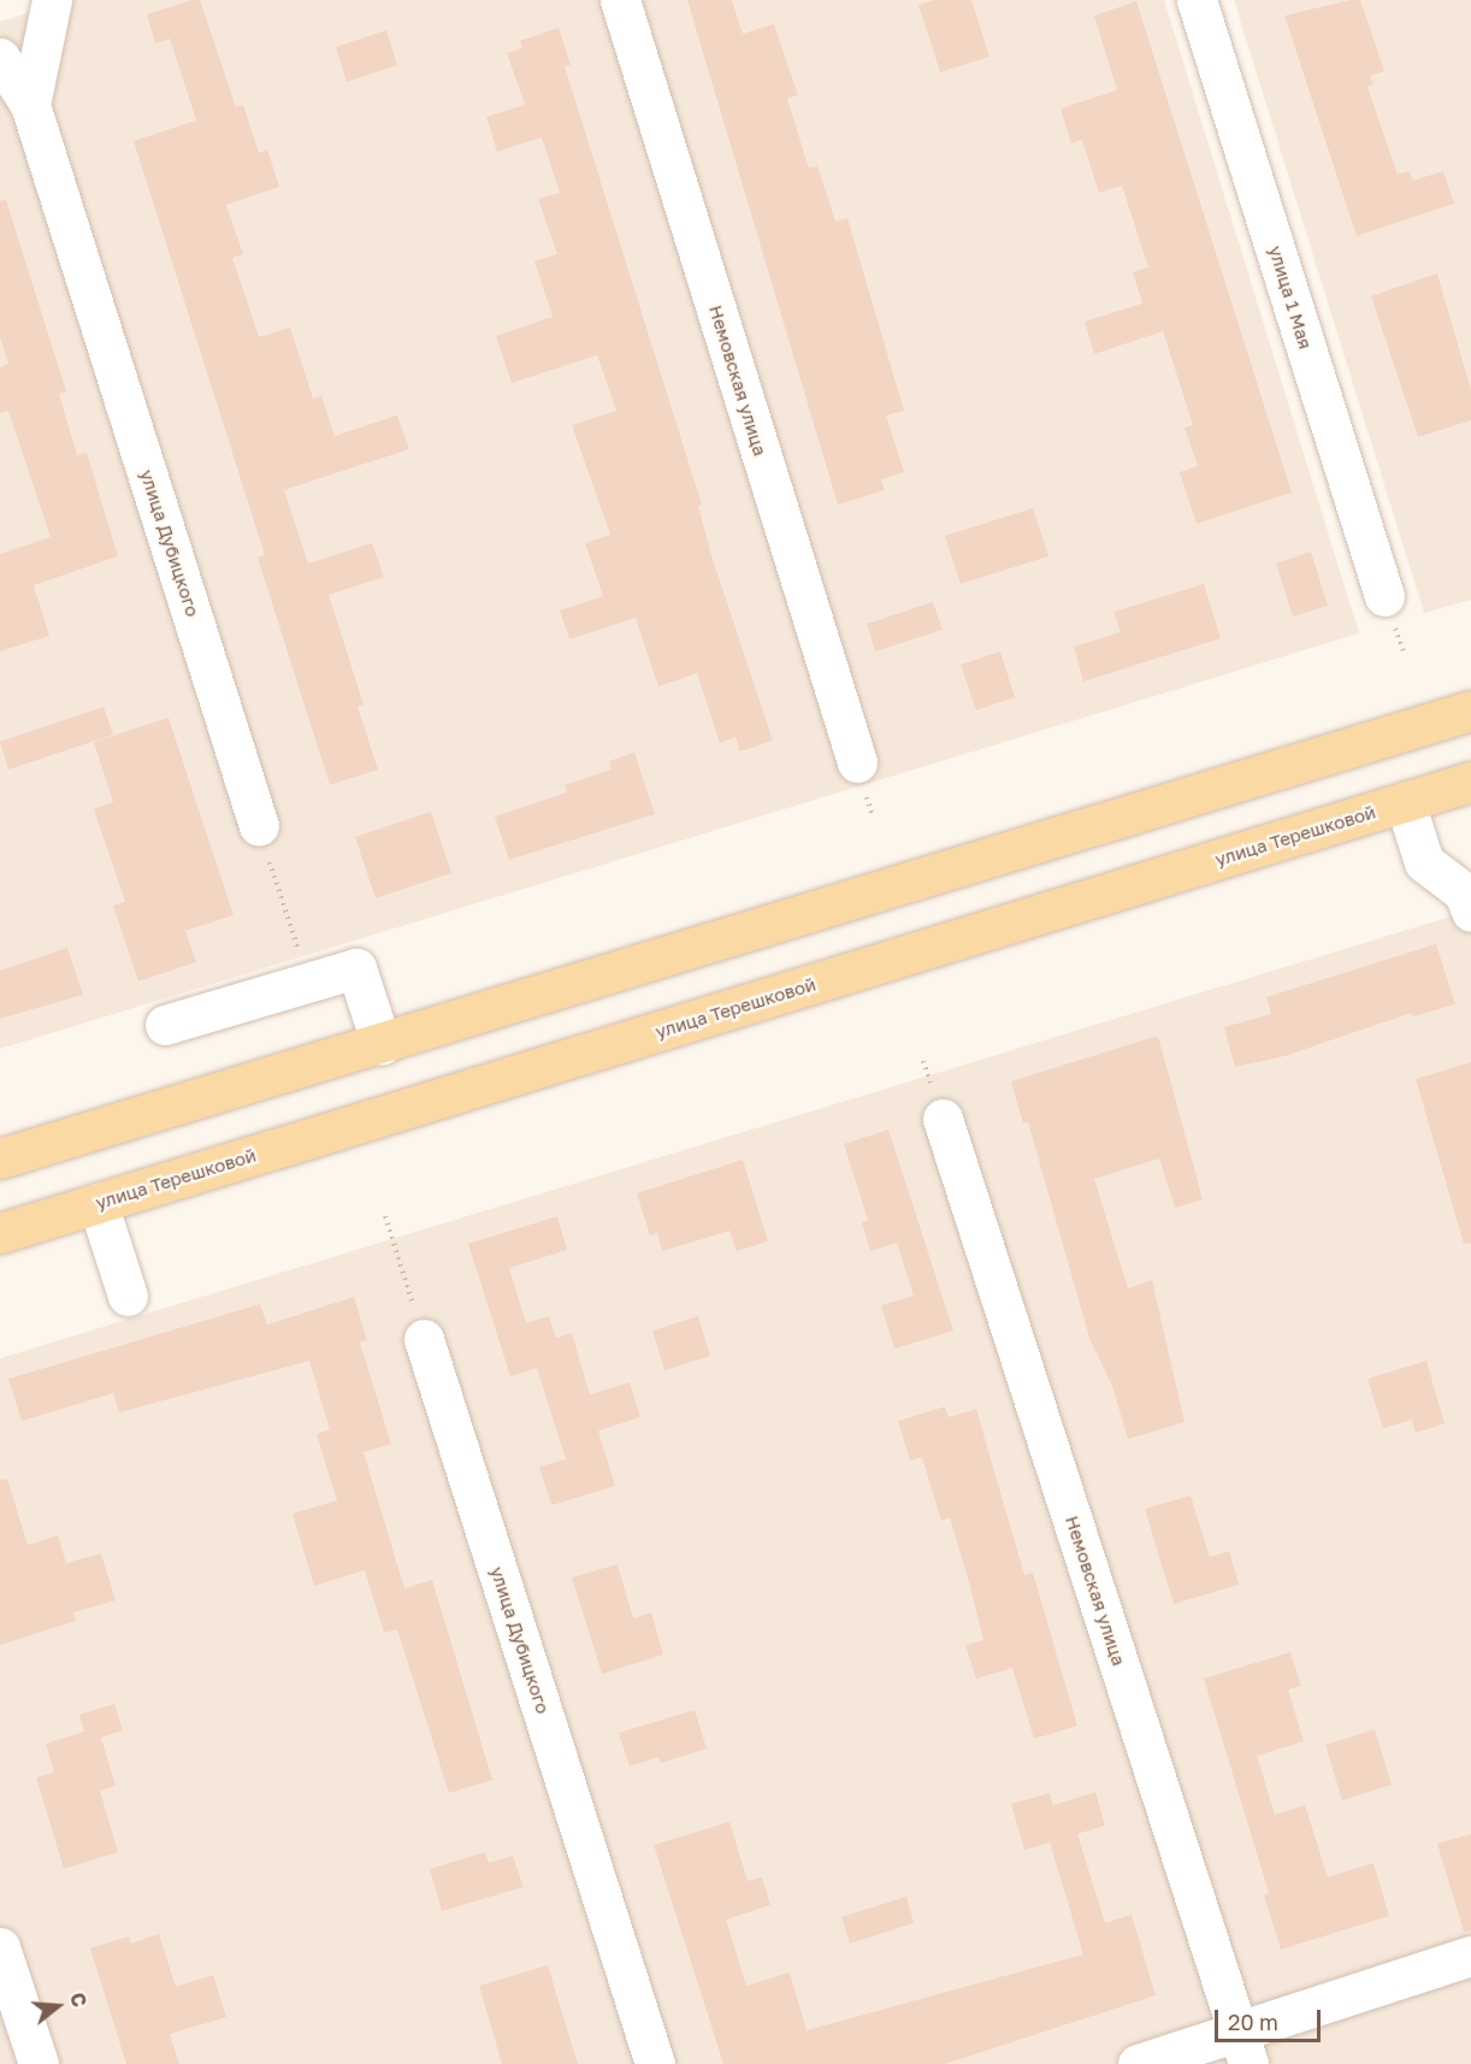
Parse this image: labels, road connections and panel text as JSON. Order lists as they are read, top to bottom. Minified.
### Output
{"streets":{"main road":["улица Терешковой"],"street":["улица 1 Мая","Немовская улица","улица Дубицкого"]},"scale_bar":"20 m","north":"right"}
